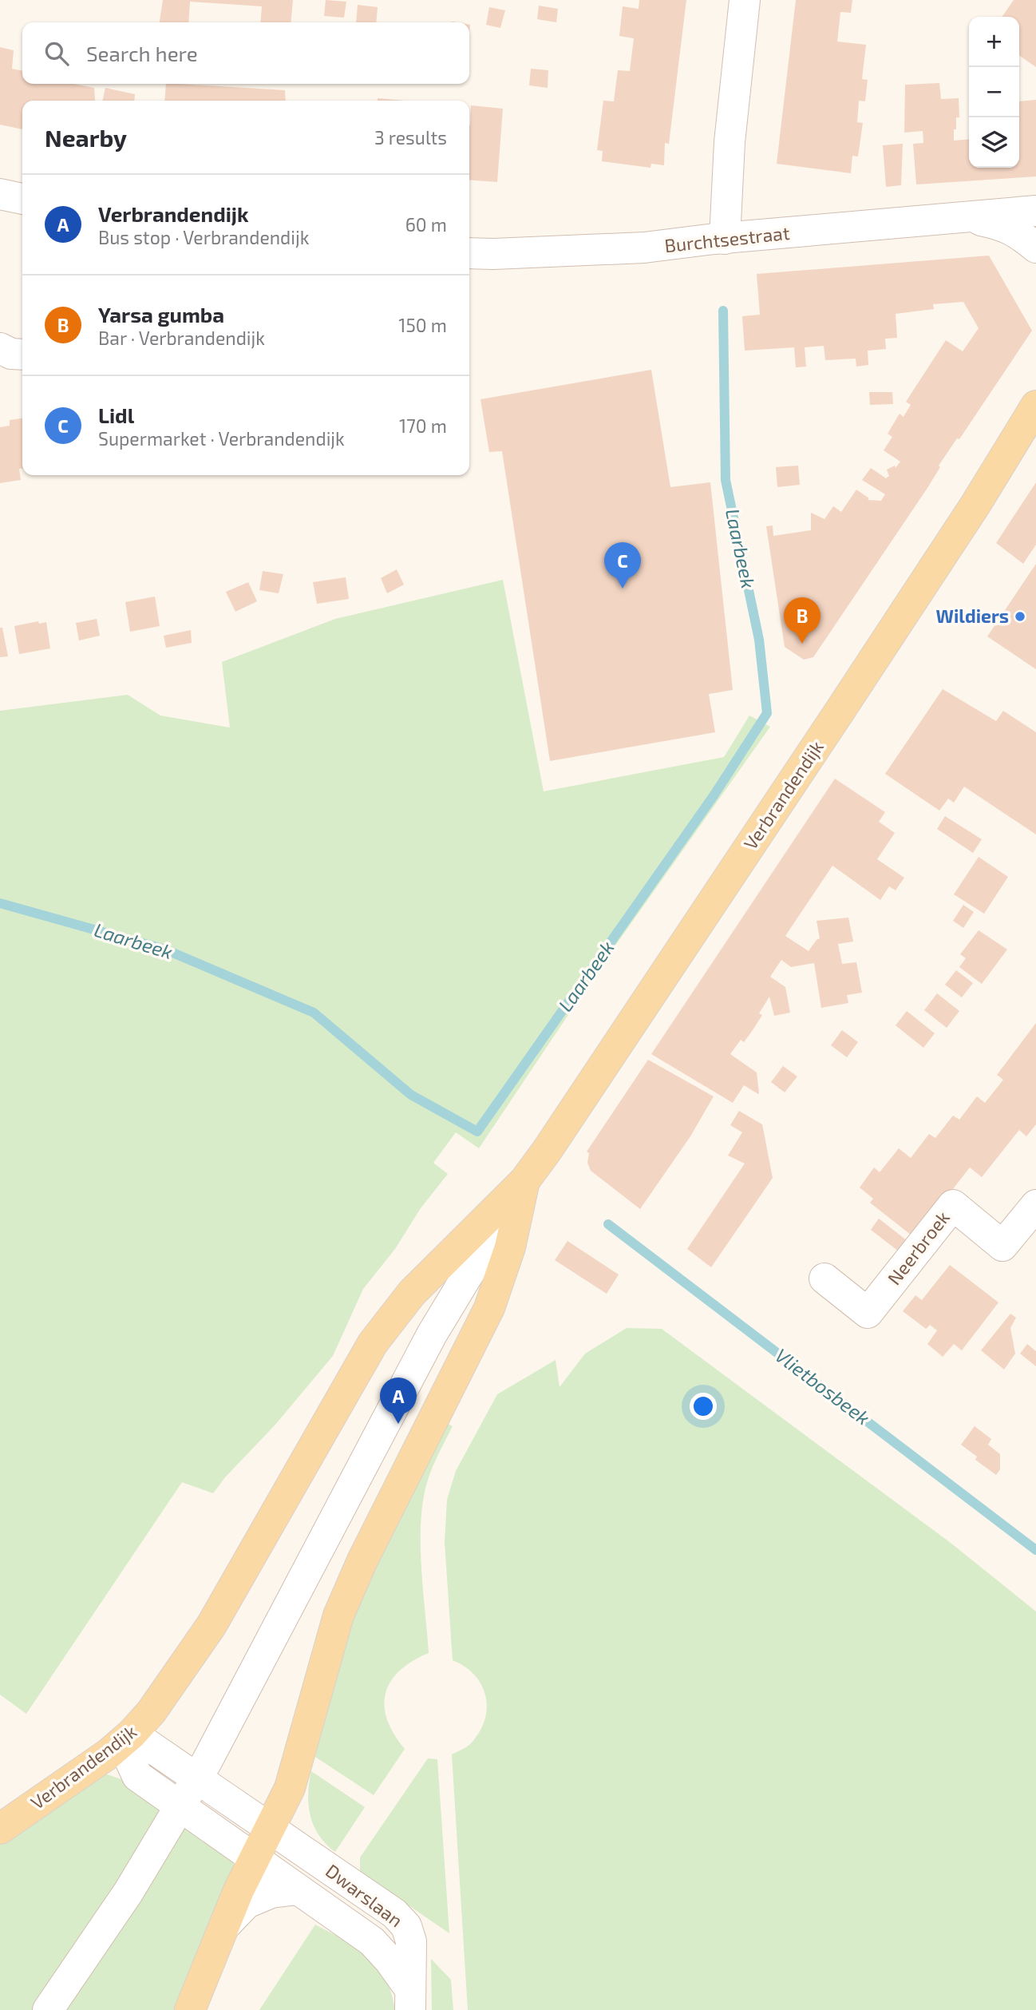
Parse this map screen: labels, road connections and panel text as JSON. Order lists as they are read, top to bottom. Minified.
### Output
{"streets":{"main road":["Verbrandendijk"],"street":["Burchtsestraat","Neerbroek","Dwarslaan"]},"crossings":[["Verbrandendijk","Dwarslaan"]],"water":["Laarbeek","Vlietbosbeek"],"places":["Wildiers"],"page":{"map_buttons":["+","−"],"search":"Search here","heading":["Nearby","3 results"],"list":[{"mark":"A","name":"Verbrandendijk","note":"Bus stop · Verbrandendijk","value":"60 m"},{"mark":"B","name":"Yarsa gumba","note":"Bar · Verbrandendijk","value":"150 m"},{"mark":"C","name":"Lidl","note":"Supermarket · Verbrandendijk","value":"170 m"}],"pins":["C","B","A"]}}
